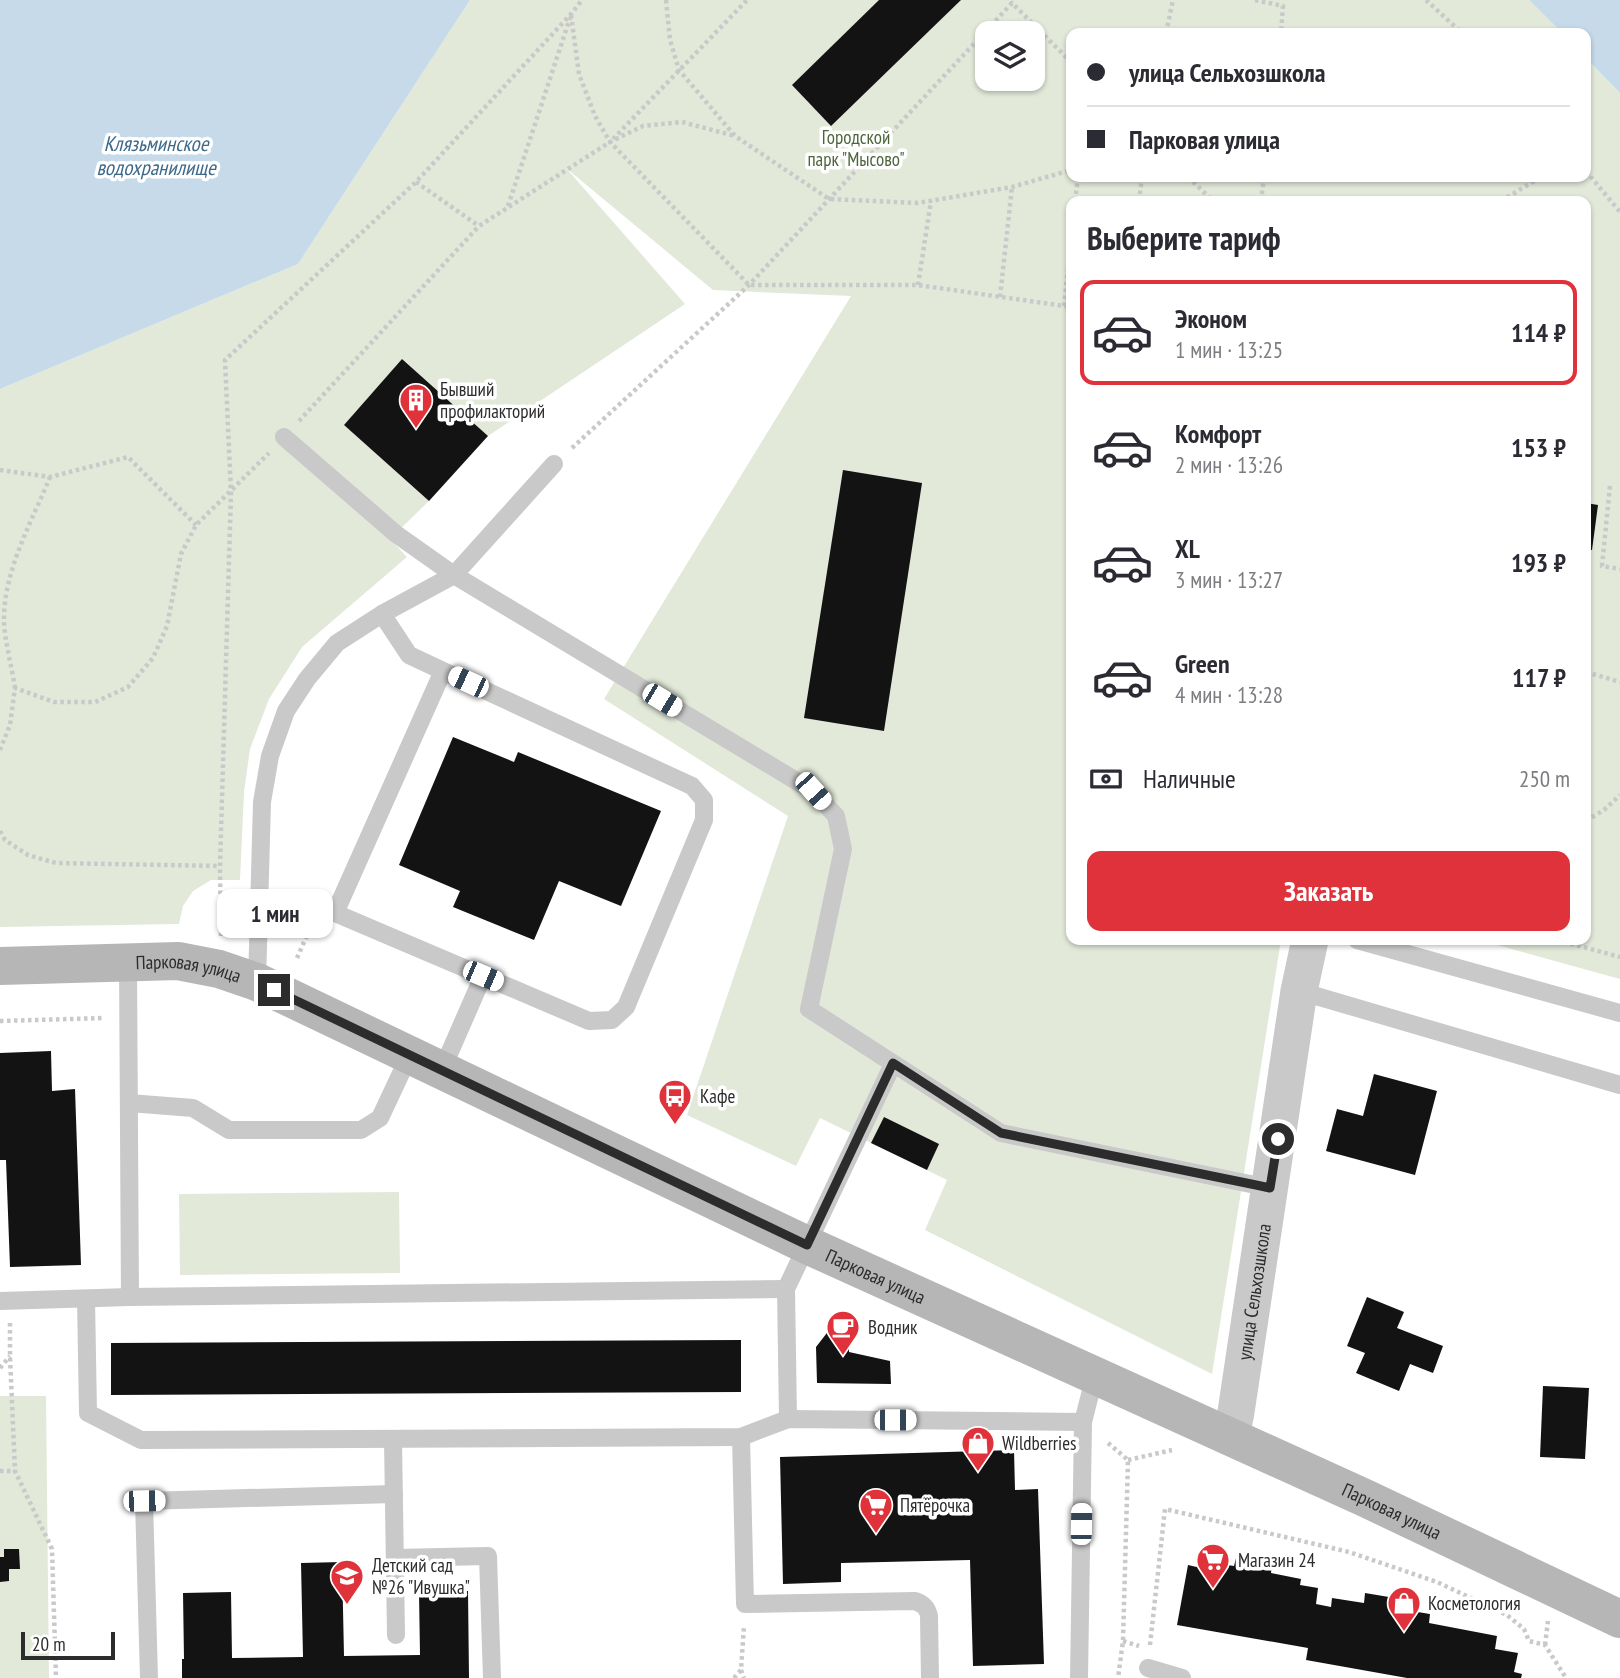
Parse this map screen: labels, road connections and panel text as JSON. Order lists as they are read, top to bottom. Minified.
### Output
{"streets":{"street":["Парковая улица","улица Сельхозшкола"]},"crossings":[["Парковая улица","улица Сельхозшкола"]],"water":["Клязьминское водохранилище"],"parks":["Городской парк \"Мысово\""],"places":{"building":["Бывший профилакторий"],"bus stop":["Кафе"],"cafe":["Водник"],"shop":["Wildberries","Косметология"],"supermarket":["Пятёрочка","Магазин 24"],"school or university":["Детский сад №26 \"Ивушка\""]},"scale_bar":"20 m","page":{"banner":["улица Сельхозшкола","Парковая улица"],"heading":"Выберите тариф","list":[{"name":"Эконом","note":"1 мин · 13:25","value":"114 ₽"},{"name":"Комфорт","note":"2 мин · 13:26","value":"153 ₽"},{"name":"XL","note":"3 мин · 13:27","value":"193 ₽"},{"name":"Green","note":"4 мин · 13:28","value":"117 ₽"}],"pay":["Наличные","250 m"],"buttons":"Заказать","bubble":"1 мин","scale":"20 m"}}
